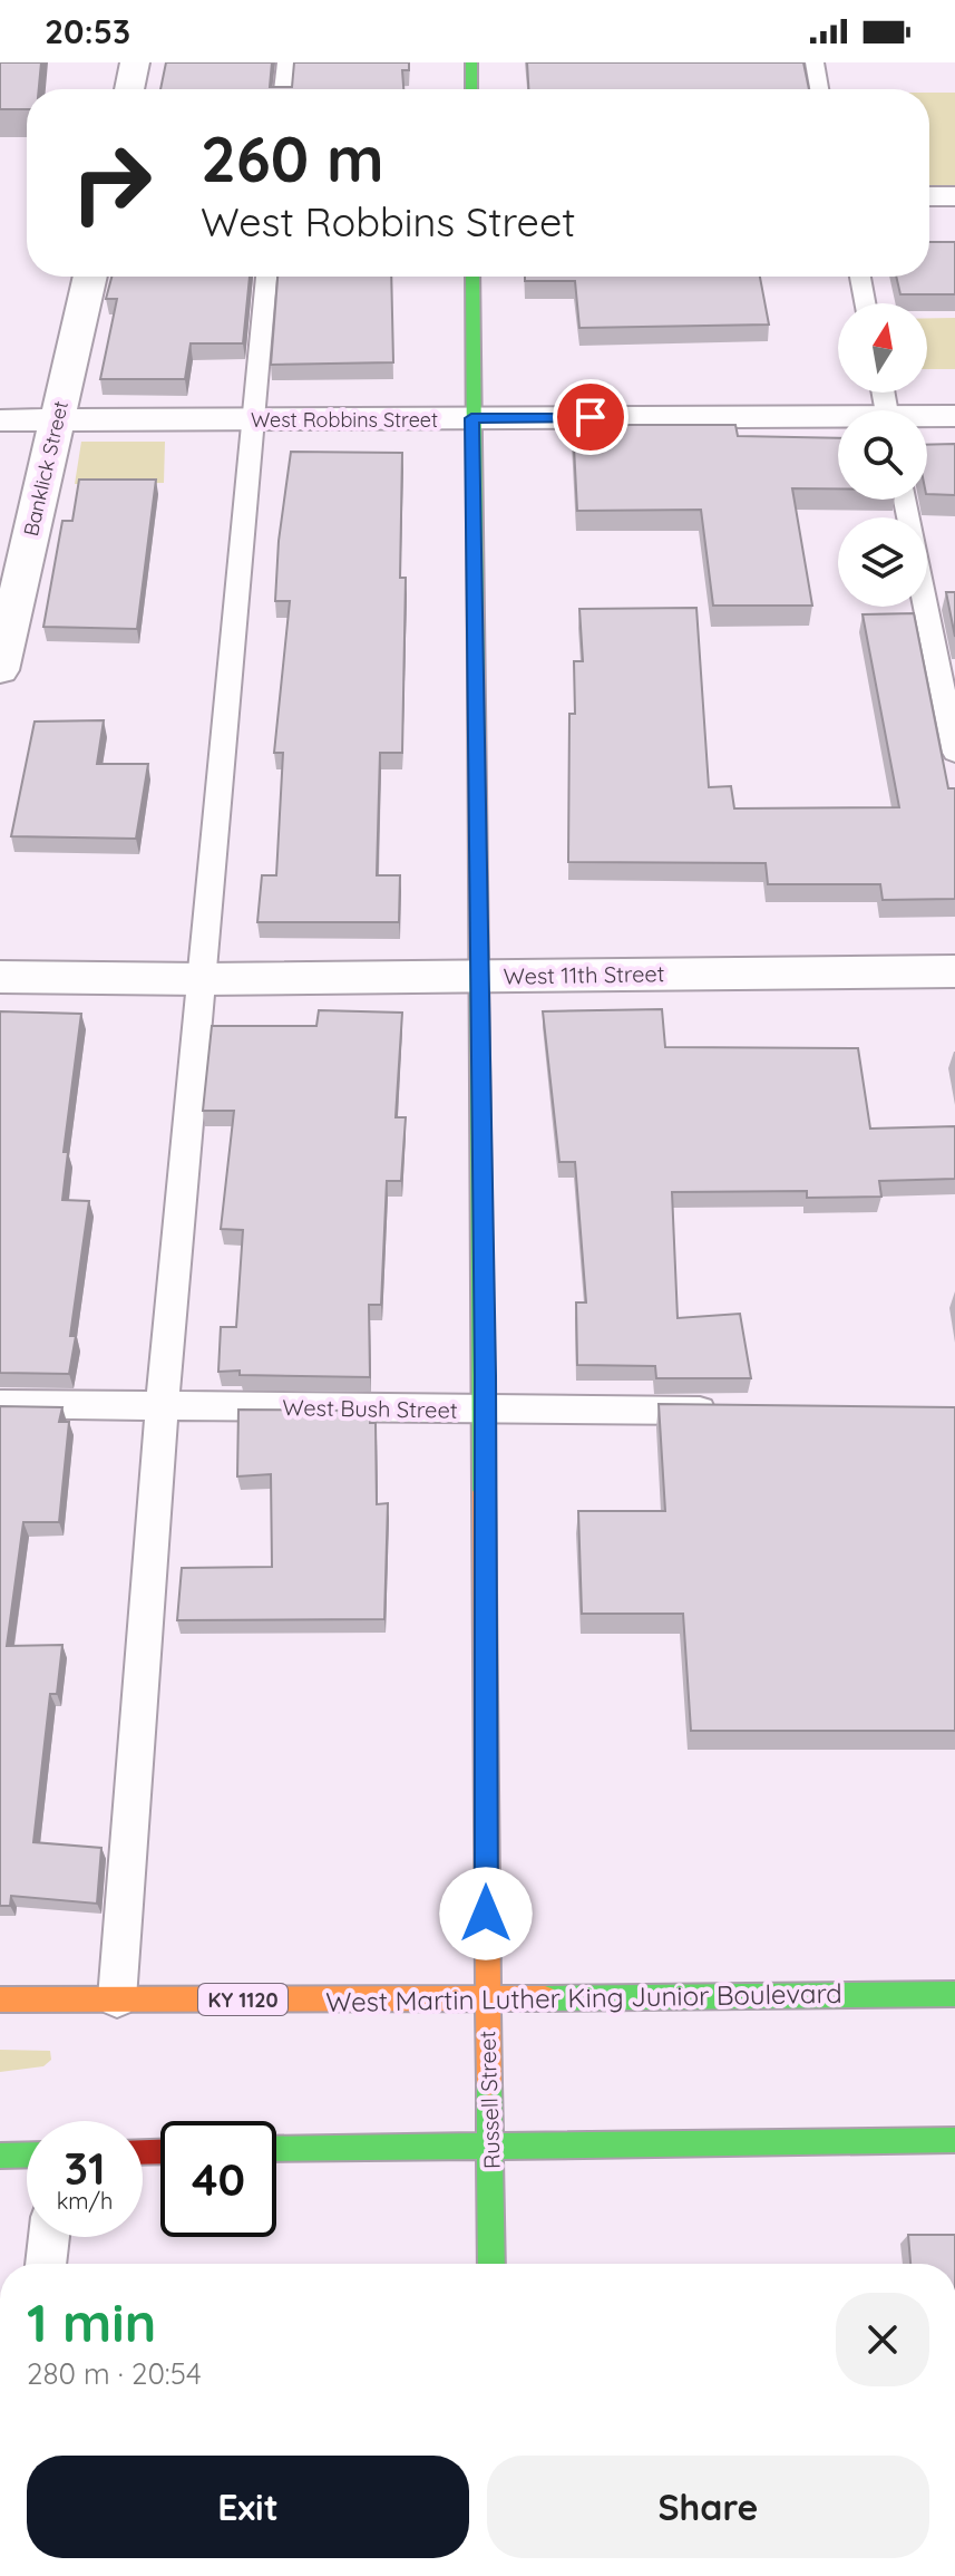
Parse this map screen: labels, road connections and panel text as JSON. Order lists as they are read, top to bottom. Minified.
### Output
{"streets":{"street":["West Robbins Street","Banklick Street","West 11th Street","West Martin Luther King Junior Boulevard","KY 1120","Russell Street"],"lane":["West Bush Street"]},"crossings":[["West Robbins Street","Banklick Street"],["West Robbins Street","Russell Street"],["West 11th Street","Russell Street"],["West Bush Street","Russell Street"],["West Martin Luther King Junior Boulevard","Russell Street"]],"north":"top","page":{"status":"20:53","turn":["260 m","West Robbins Street"],"speed":"31 km/h","limit":"40","heading":["1 min","280 m · 20:54"],"buttons":["Exit","Share"]}}
